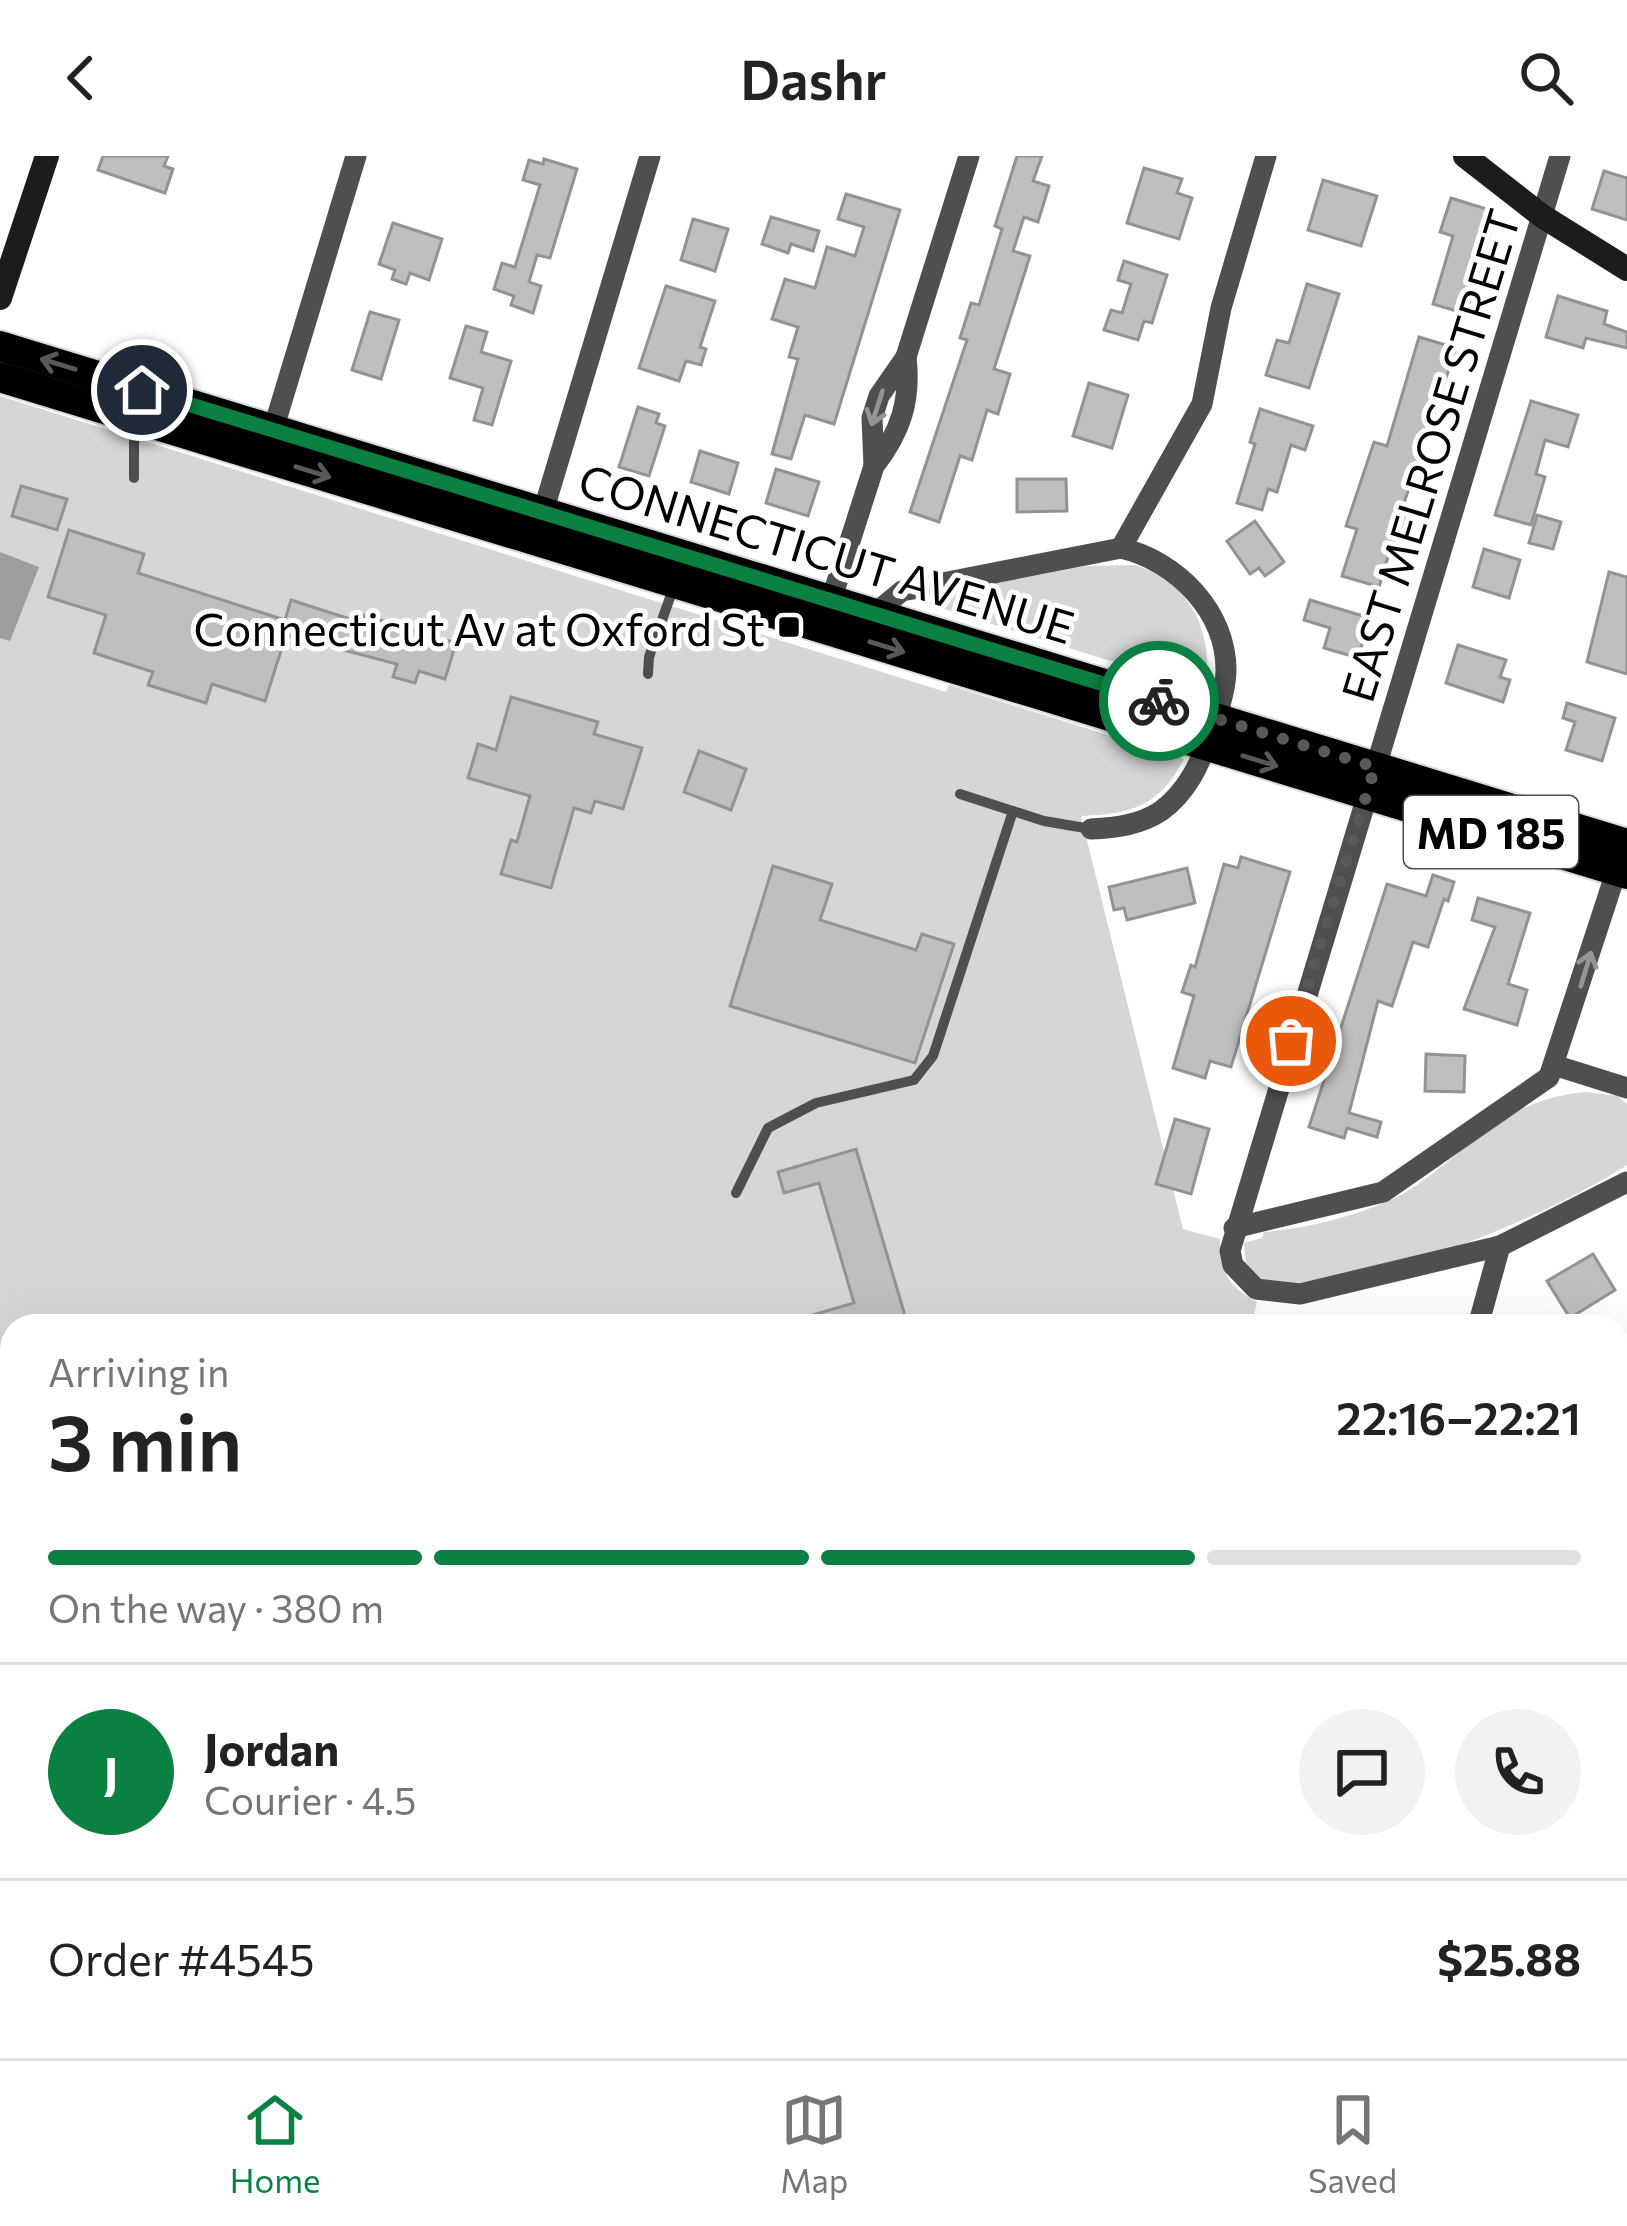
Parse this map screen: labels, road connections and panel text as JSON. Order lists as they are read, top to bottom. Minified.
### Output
{"streets":{"main road":["CONNECTICUT AVENUE","MD 185"],"street":["EAST MELROSE STREET"]},"crossings":[["EAST MELROSE STREET","CONNECTICUT AVENUE"]],"places":{"transit":["Connecticut Av at Oxford St"]},"page":{"header":"Dashr","heading":["3 min","Arriving in","22:16–22:21"],"panel":["Jordan","Courier · 4.5","Order #4545","$25.88"],"bar":"On the way · 380 m","round":"J","tabs":["Home","Map","Saved"]}}
